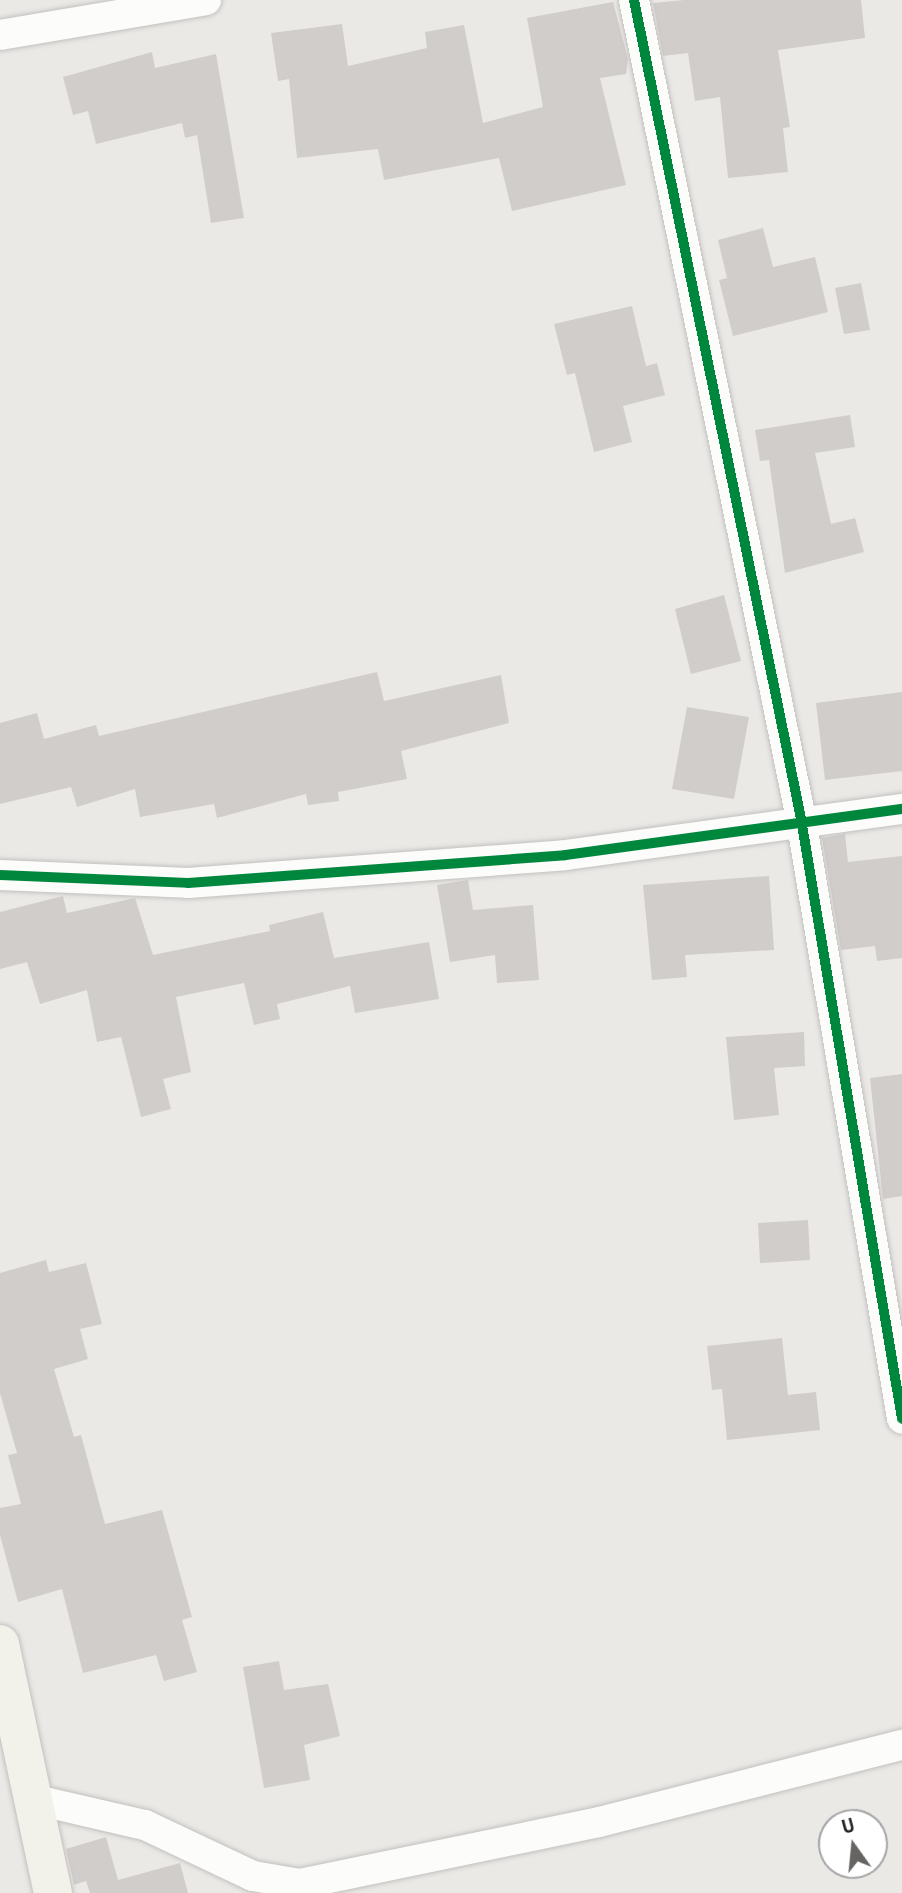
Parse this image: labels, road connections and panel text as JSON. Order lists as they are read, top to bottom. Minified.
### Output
{"north":"top"}
